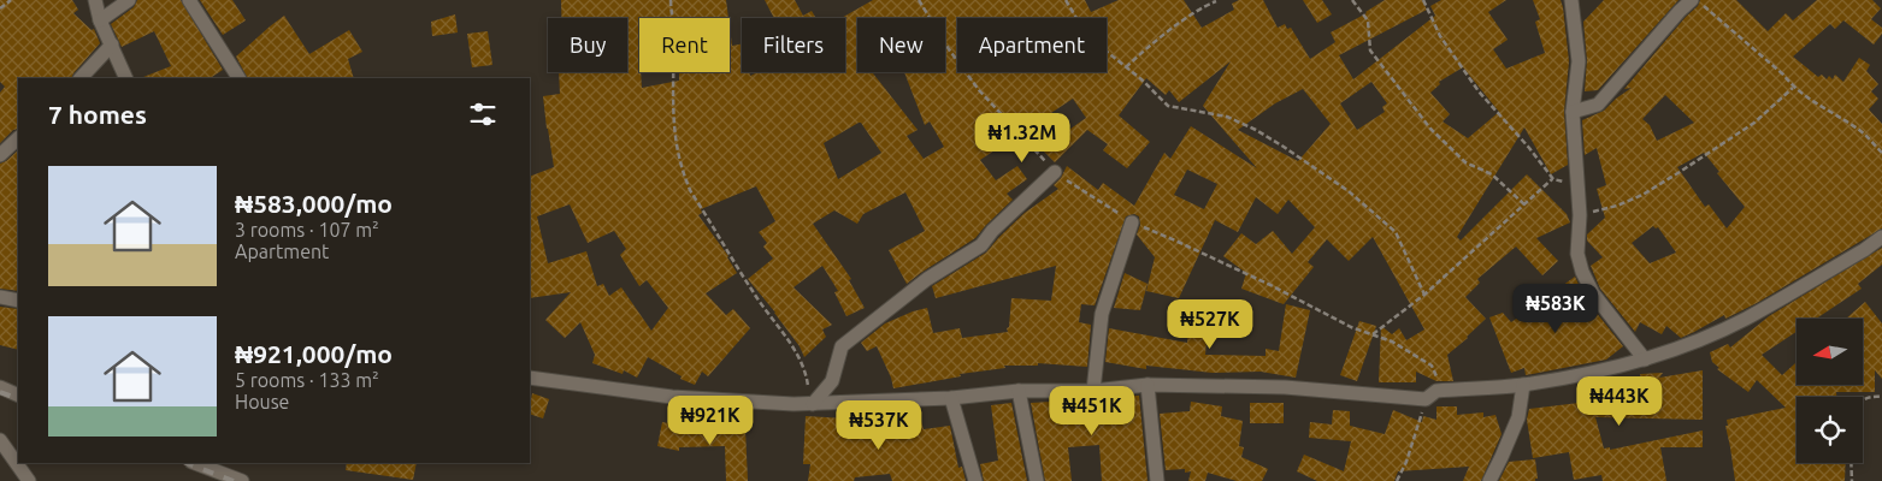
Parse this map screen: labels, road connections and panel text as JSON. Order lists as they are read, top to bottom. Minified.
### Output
{"north":"left","page":{"chip":["Buy","Rent","Filters","New","Apartment"],"heading":"7 homes","price":["₦1.32M","₦583K","₦527K","₦443K","₦451K","₦921K","₦537K"],"list":[{"name":"₦583,000/mo","note":"3 rooms · 107 m² · Apartment"},{"name":"₦921,000/mo","note":"5 rooms · 133 m² · House"}]}}
